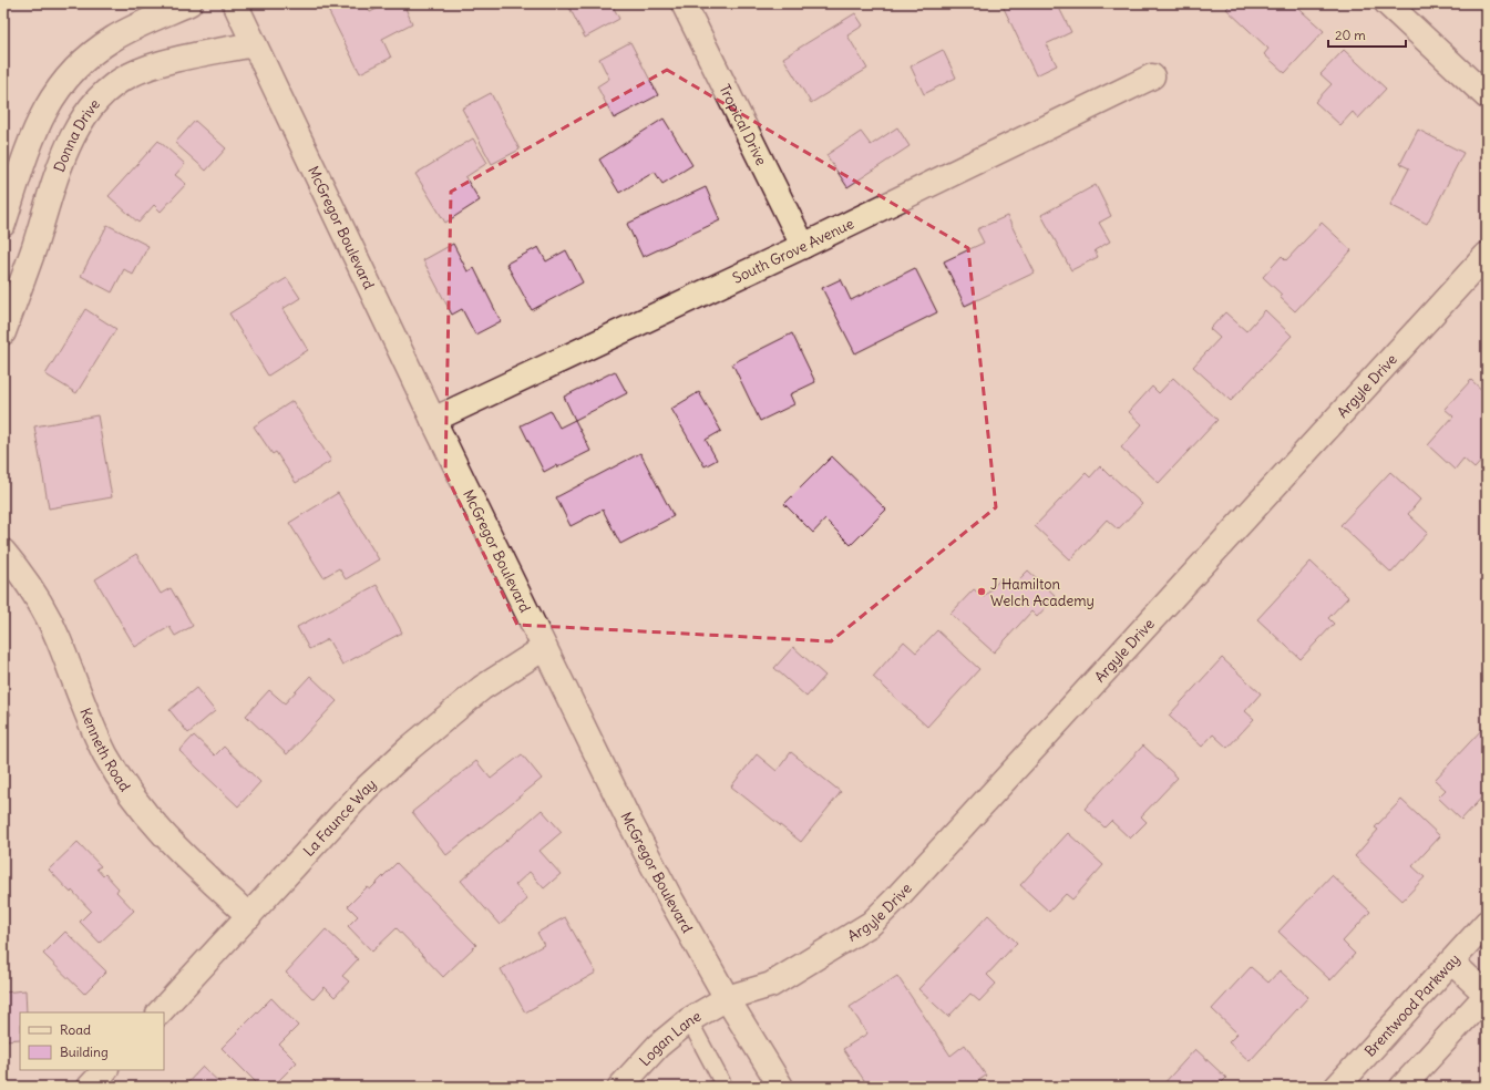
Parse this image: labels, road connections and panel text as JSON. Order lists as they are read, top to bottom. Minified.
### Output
{"streets":{"street":["Tropical Drive","Donna Drive","McGregor Boulevard","South Grove Avenue","Argyle Drive","Kenneth Road","La Faunce Way","Brentwood Parkway","Logan Lane"]},"crossings":[["Tropical Drive","South Grove Avenue"],["Donna Drive","McGregor Boulevard"],["McGregor Boulevard","South Grove Avenue"],["McGregor Boulevard","Argyle Drive"],["McGregor Boulevard","La Faunce Way"],["McGregor Boulevard","Logan Lane"],["Argyle Drive","Logan Lane"],["Kenneth Road","La Faunce Way"]],"places":["J Hamilton Welch Academy"],"legend":["Road","Building"],"scale_bar":"20 m"}
